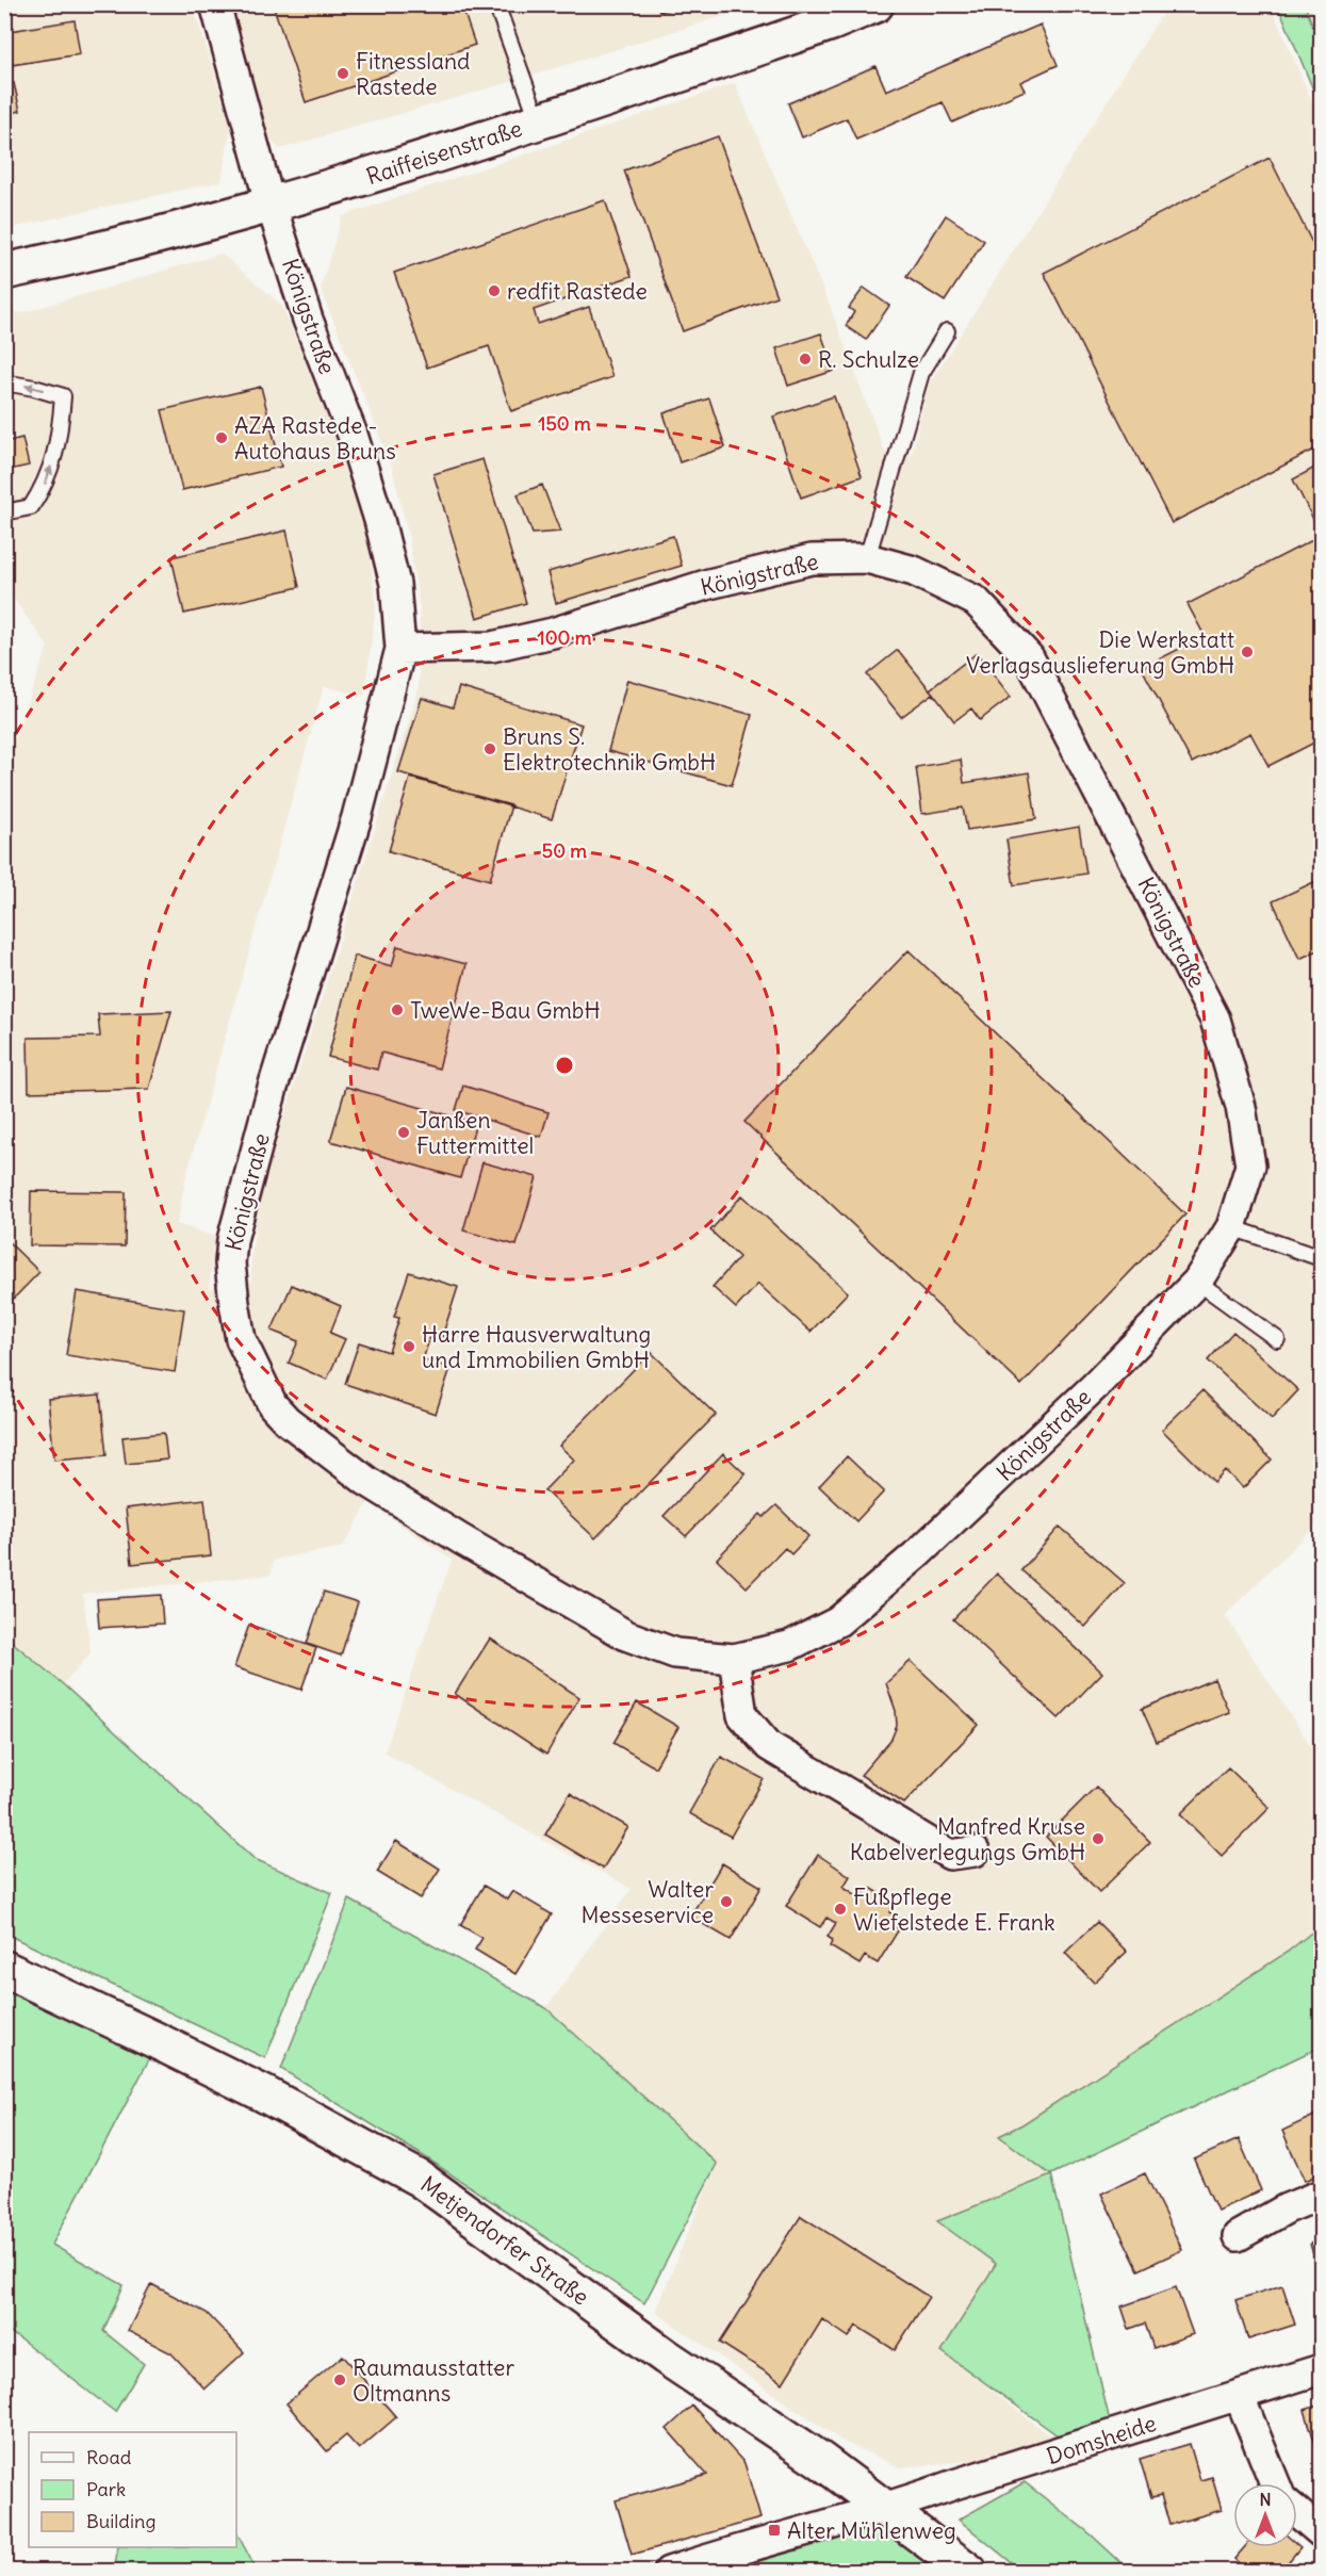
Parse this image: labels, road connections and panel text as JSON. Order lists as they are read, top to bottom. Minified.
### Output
{"streets":{"street":["Raiffeisenstraße","Königstraße","Metjendorfer Straße","Domsheide"]},"crossings":[["Raiffeisenstraße","Königstraße"],["Metjendorfer Straße","Domsheide"]],"places":{"other":["Fitnessland Rastede","redfit Rastede","R. Schulze","AZA Rastede - Autohaus Bruns","Die Werkstatt Verlagsauslieferung GmbH","Bruns S. Elektrotechnik GmbH","TweWe-Bau GmbH","Janßen Futtermittel","Harre Hausverwaltung und Immobilien GmbH","Manfred Kruse Kabelverlegungs GmbH","Walter Messeservice","Fußpflege Wiefelstede E. Frank","Raumausstatter Oltmanns"],"transit":["Alter Mühlenweg"]},"legend":["Road","Park","Building"],"north":"top","rings":["150 m","100 m","50 m"]}
